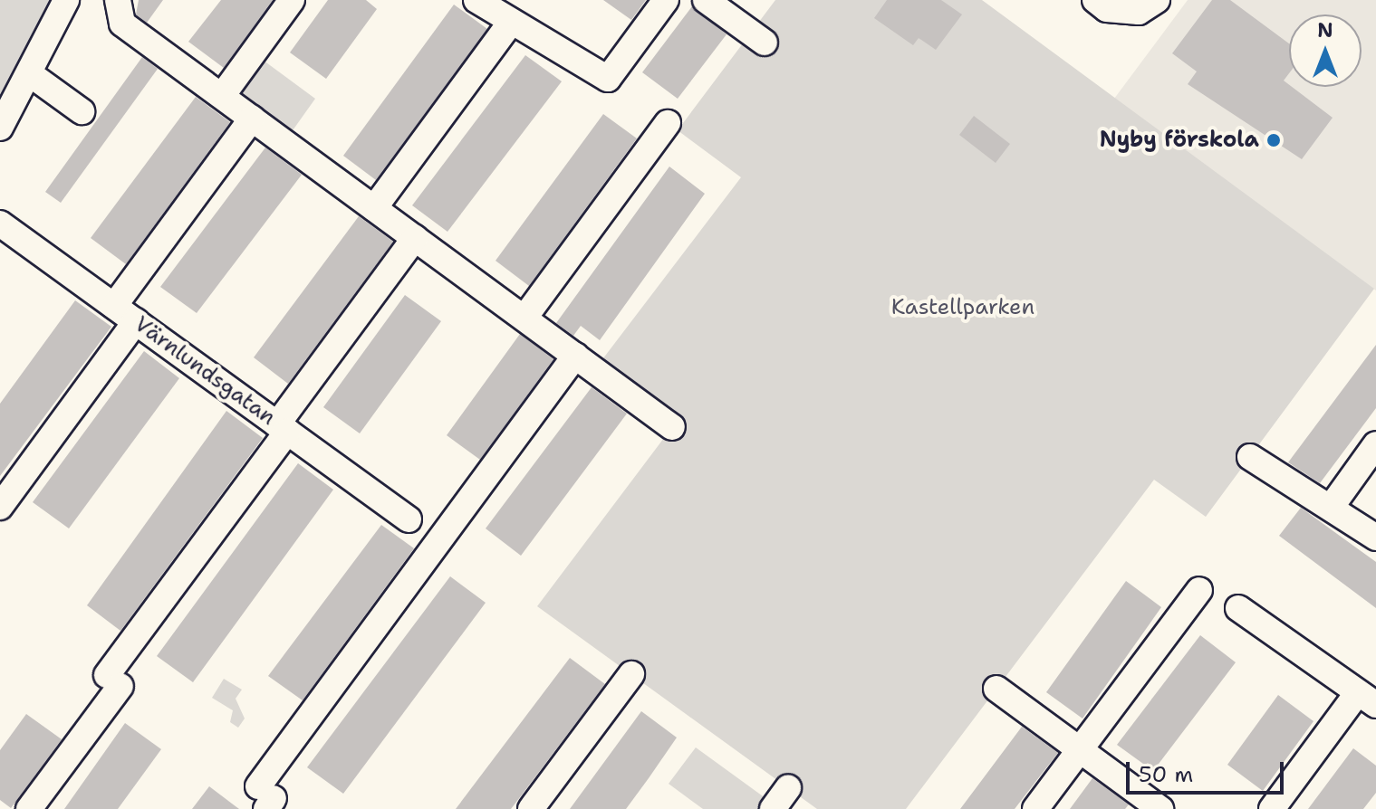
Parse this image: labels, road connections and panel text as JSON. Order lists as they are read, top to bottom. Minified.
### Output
{"streets":{"street":["Värnlundsgatan"]},"parks":["Kastellparken"],"places":["Nyby förskola"],"scale_bar":"50 m","north":"top"}
